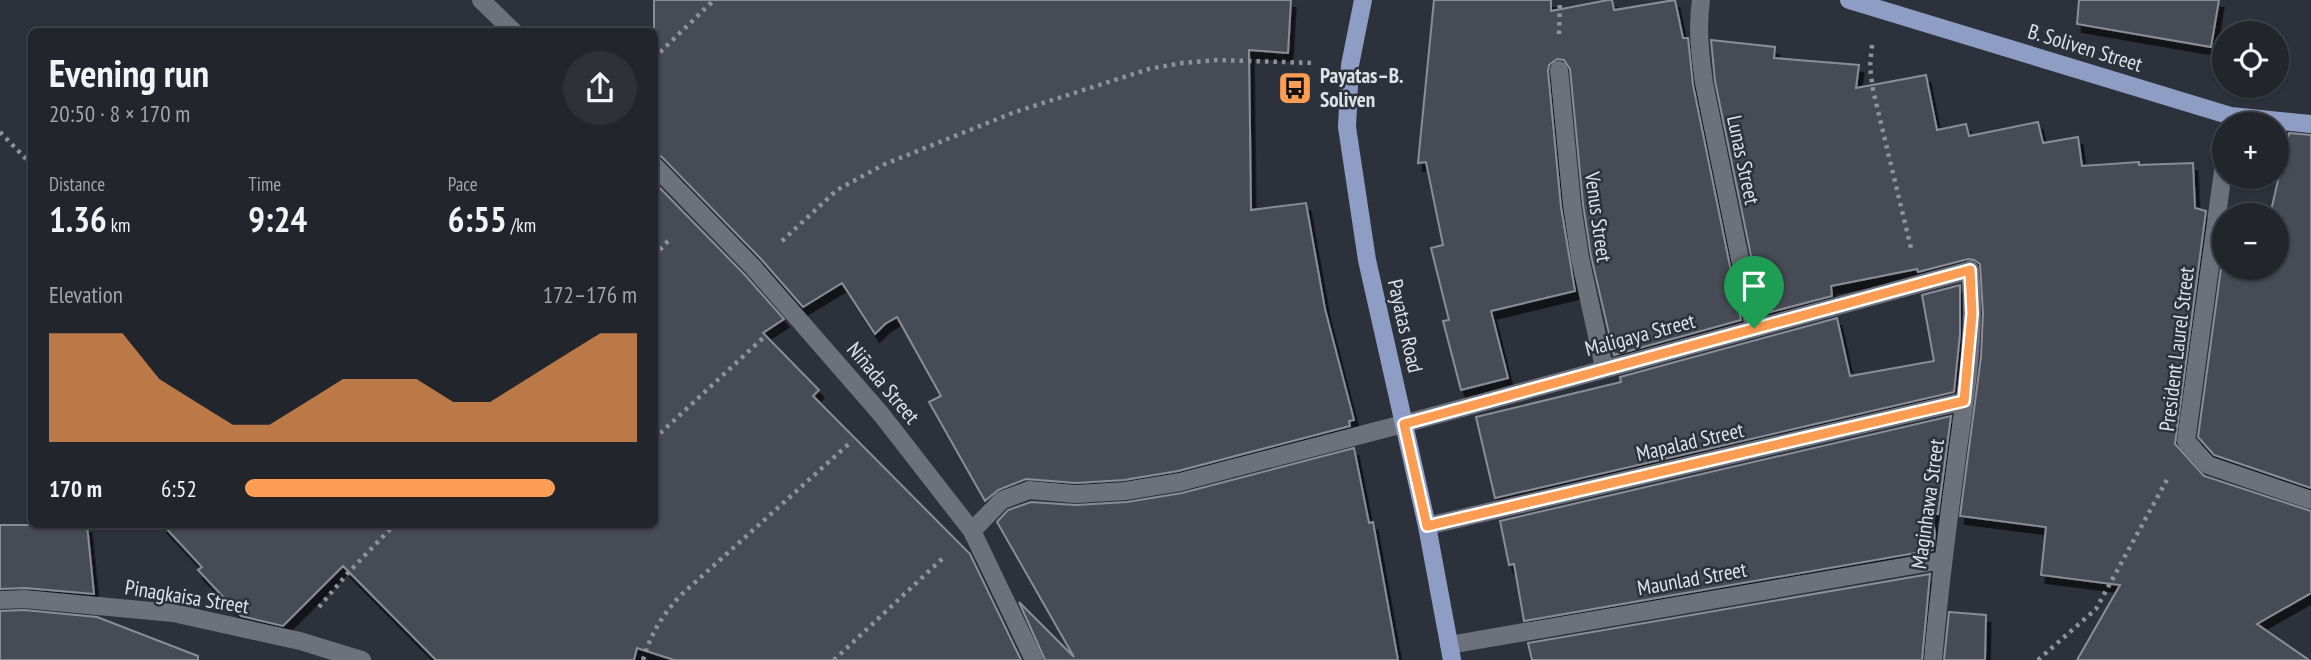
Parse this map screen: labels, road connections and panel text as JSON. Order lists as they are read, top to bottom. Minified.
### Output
{"streets":{"main road":["B. Soliven Street","Payatas Road"],"street":["Lunas Street","Venus Street","Maligaya Street","President Laurel Street","Niñada Street","Mapalad Street","Maginhawa Street","Maunlad Street","Pinagkaisa Street"]},"crossings":[["Lunas Street","Maligaya Street"],["Venus Street","Maligaya Street"],["Payatas Road","Maligaya Street"],["Payatas Road","Mapalad Street"],["Payatas Road","Maunlad Street"],["Maligaya Street","Niñada Street"],["Maligaya Street","Maginhawa Street"],["Mapalad Street","Maginhawa Street"],["Maginhawa Street","Maunlad Street"]],"places":{"bus stop":["Payatas–B. Soliven"]},"page":{"map_buttons":["+","−"],"heading":["Evening run","20:50 · 8 × 170 m"],"stats":[["Distance","1.36 km"],["Time","9:24"],["Pace","6:55 /km"]],"chart":["Elevation","172–176 m"],"list":[{"name":"170 m","note":"6:52"}]}}
